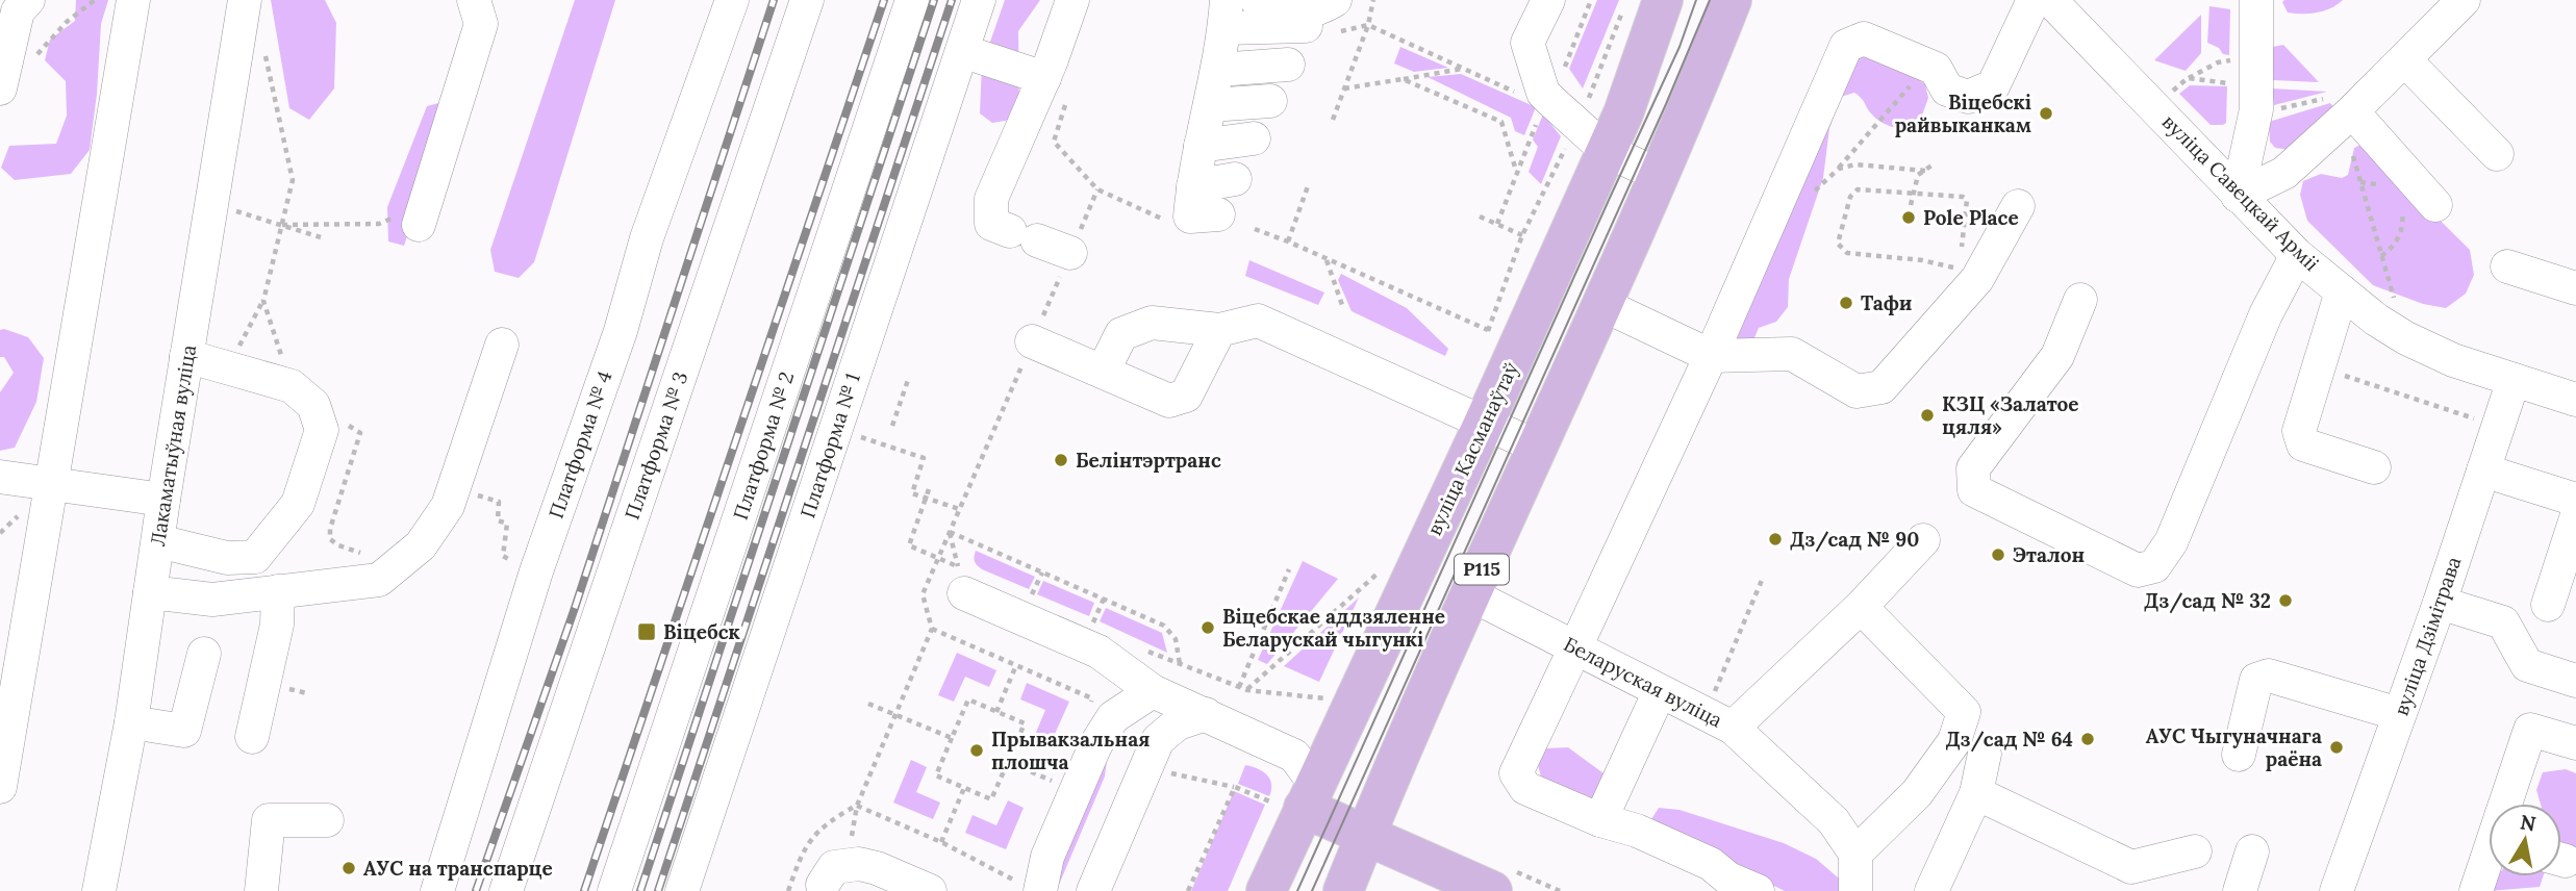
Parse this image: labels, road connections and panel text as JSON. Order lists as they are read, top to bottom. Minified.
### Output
{"streets":{"main road":["вуліца Касманаўтаў","Р115"],"street":["вуліца Савецкай Арміі","Платформа № 4","Лакаматыўная вуліца","Платформа № 3","Платформа № 2","Платформа № 1","вуліца Дзімітрава","Беларуская вуліца"]},"crossings":[["вуліца Савецкай Арміі","вуліца Дзімітрава"],["Р115","Беларуская вуліца"]],"places":{"other":["Віцебскі райвыканкам","Pole Place","Тафи","КЗЦ «Залатое цяля»","Белінтэртранс","Дз/сад № 90","Эталон","Дз/сад № 32","Віцебскае аддзяленне Беларускай чыгункі","Дз/сад № 64","АУС Чыгуначнага раёна","Прывакзальная плошча","АУС на транспарце"],"transit":["Віцебск"]},"north":"top"}
